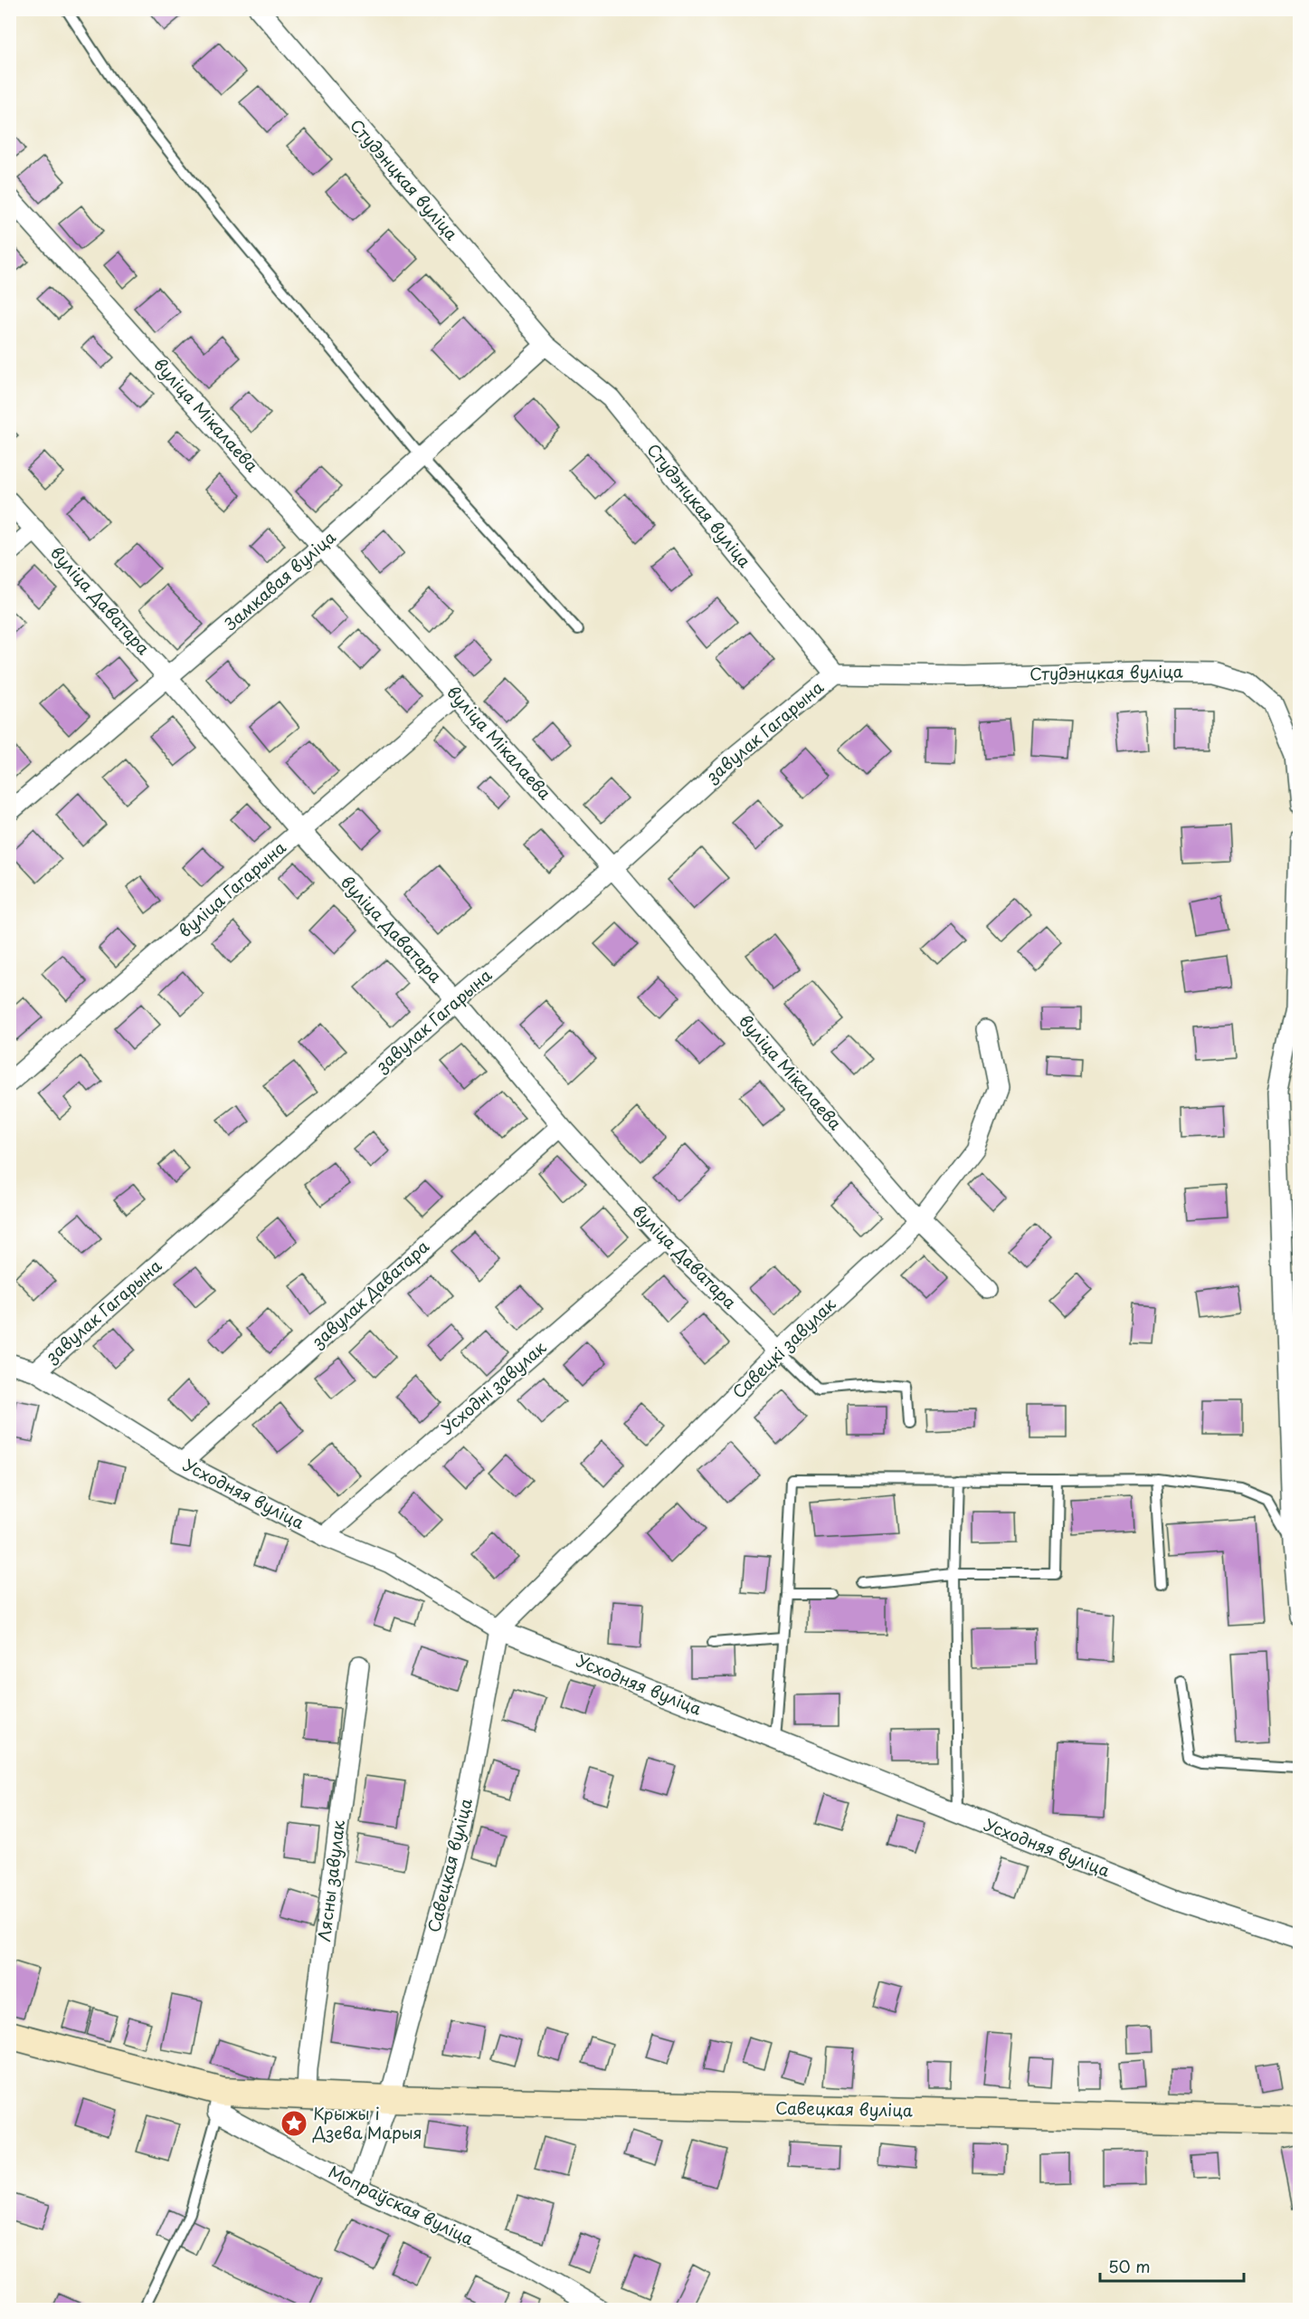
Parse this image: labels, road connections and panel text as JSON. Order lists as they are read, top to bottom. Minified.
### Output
{"streets":{"street":["Студэнцкая вуліца","вуліца Мікалаева","Замкавая вуліца","вуліца Даватара","завулак Гагарына","вуліца Гагарына","завулак Даватара","Савецкі завулак","Усходні завулак","Усходняя вуліца","Савецкая вуліца","Лясны завулак","Мопраўская вуліца"]},"crossings":[["Студэнцкая вуліца","Замкавая вуліца"],["Студэнцкая вуліца","завулак Гагарына"],["вуліца Мікалаева","Замкавая вуліца"],["вуліца Мікалаева","завулак Гагарына"],["вуліца Мікалаева","вуліца Гагарына"],["вуліца Мікалаева","Савецкі завулак"],["Замкавая вуліца","вуліца Даватара"],["вуліца Даватара","завулак Гагарына"],["вуліца Даватара","вуліца Гагарына"],["вуліца Даватара","завулак Даватара"],["вуліца Даватара","Савецкі завулак"],["вуліца Даватара","Усходні завулак"],["завулак Гагарына","Усходняя вуліца"],["завулак Даватара","Усходняя вуліца"],["Савецкі завулак","Усходняя вуліца"],["Савецкі завулак","Савецкая вуліца"],["Усходні завулак","Усходняя вуліца"],["Усходняя вуліца","Савецкая вуліца"],["Савецкая вуліца","Лясны завулак"],["Савецкая вуліца","Мопраўская вуліца"]],"places":{"place":["Крыжы і Дзева Марыя"]},"scale_bar":"50 m"}
